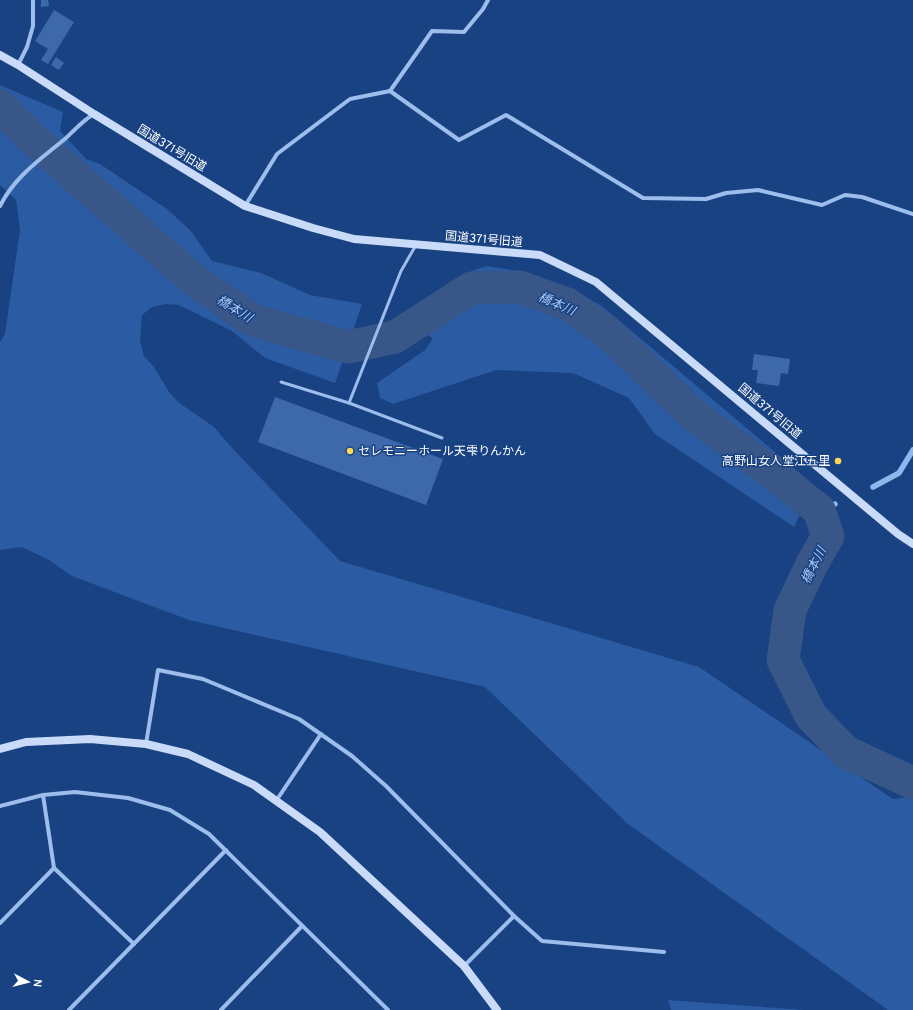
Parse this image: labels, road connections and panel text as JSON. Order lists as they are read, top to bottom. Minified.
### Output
{"streets":{"street":["国道371号旧道"]},"water":["橋本川"],"places":["セレモニーホール天雫りんかん","高野山女人堂江五里"],"north":"right"}
